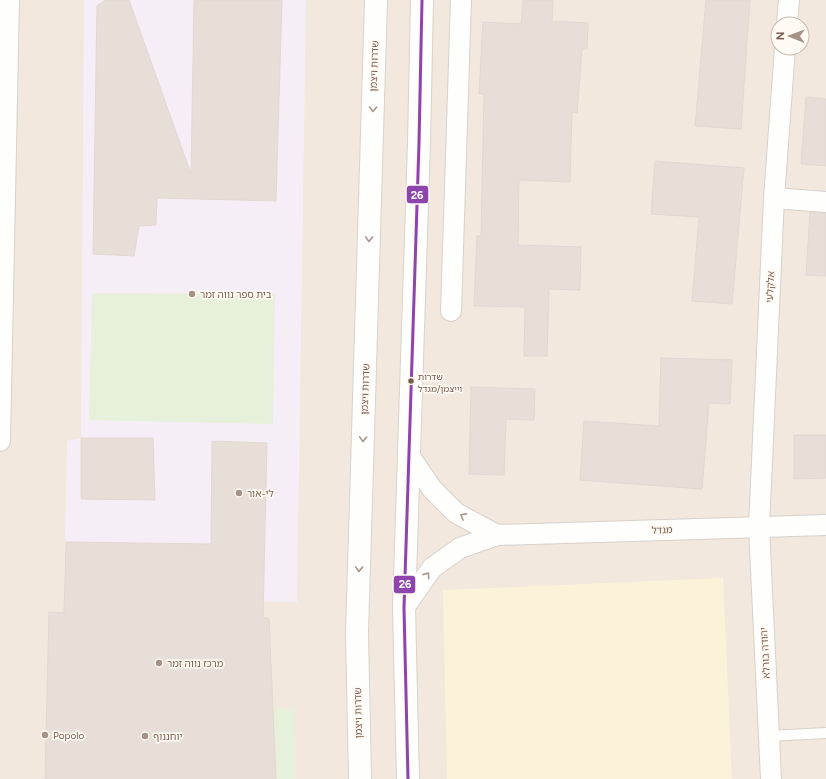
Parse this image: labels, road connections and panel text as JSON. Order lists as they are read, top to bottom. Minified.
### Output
{"streets":{"main road":["שדרות ויצמן"],"street":["אלקלעי","מגדל","יהודה בורלא"]},"crossings":[["אלקלעי","מגדל"],["אלקלעי","יהודה בורלא"],["מגדל","יהודה בורלא"]],"places":["בית ספר נווה זמר","שדרות וייצמן/מגדל","לי-אור","מרכז נווה זמר","Popolo","יוחננוף"],"lines":["transit line 26"],"north":"left"}
